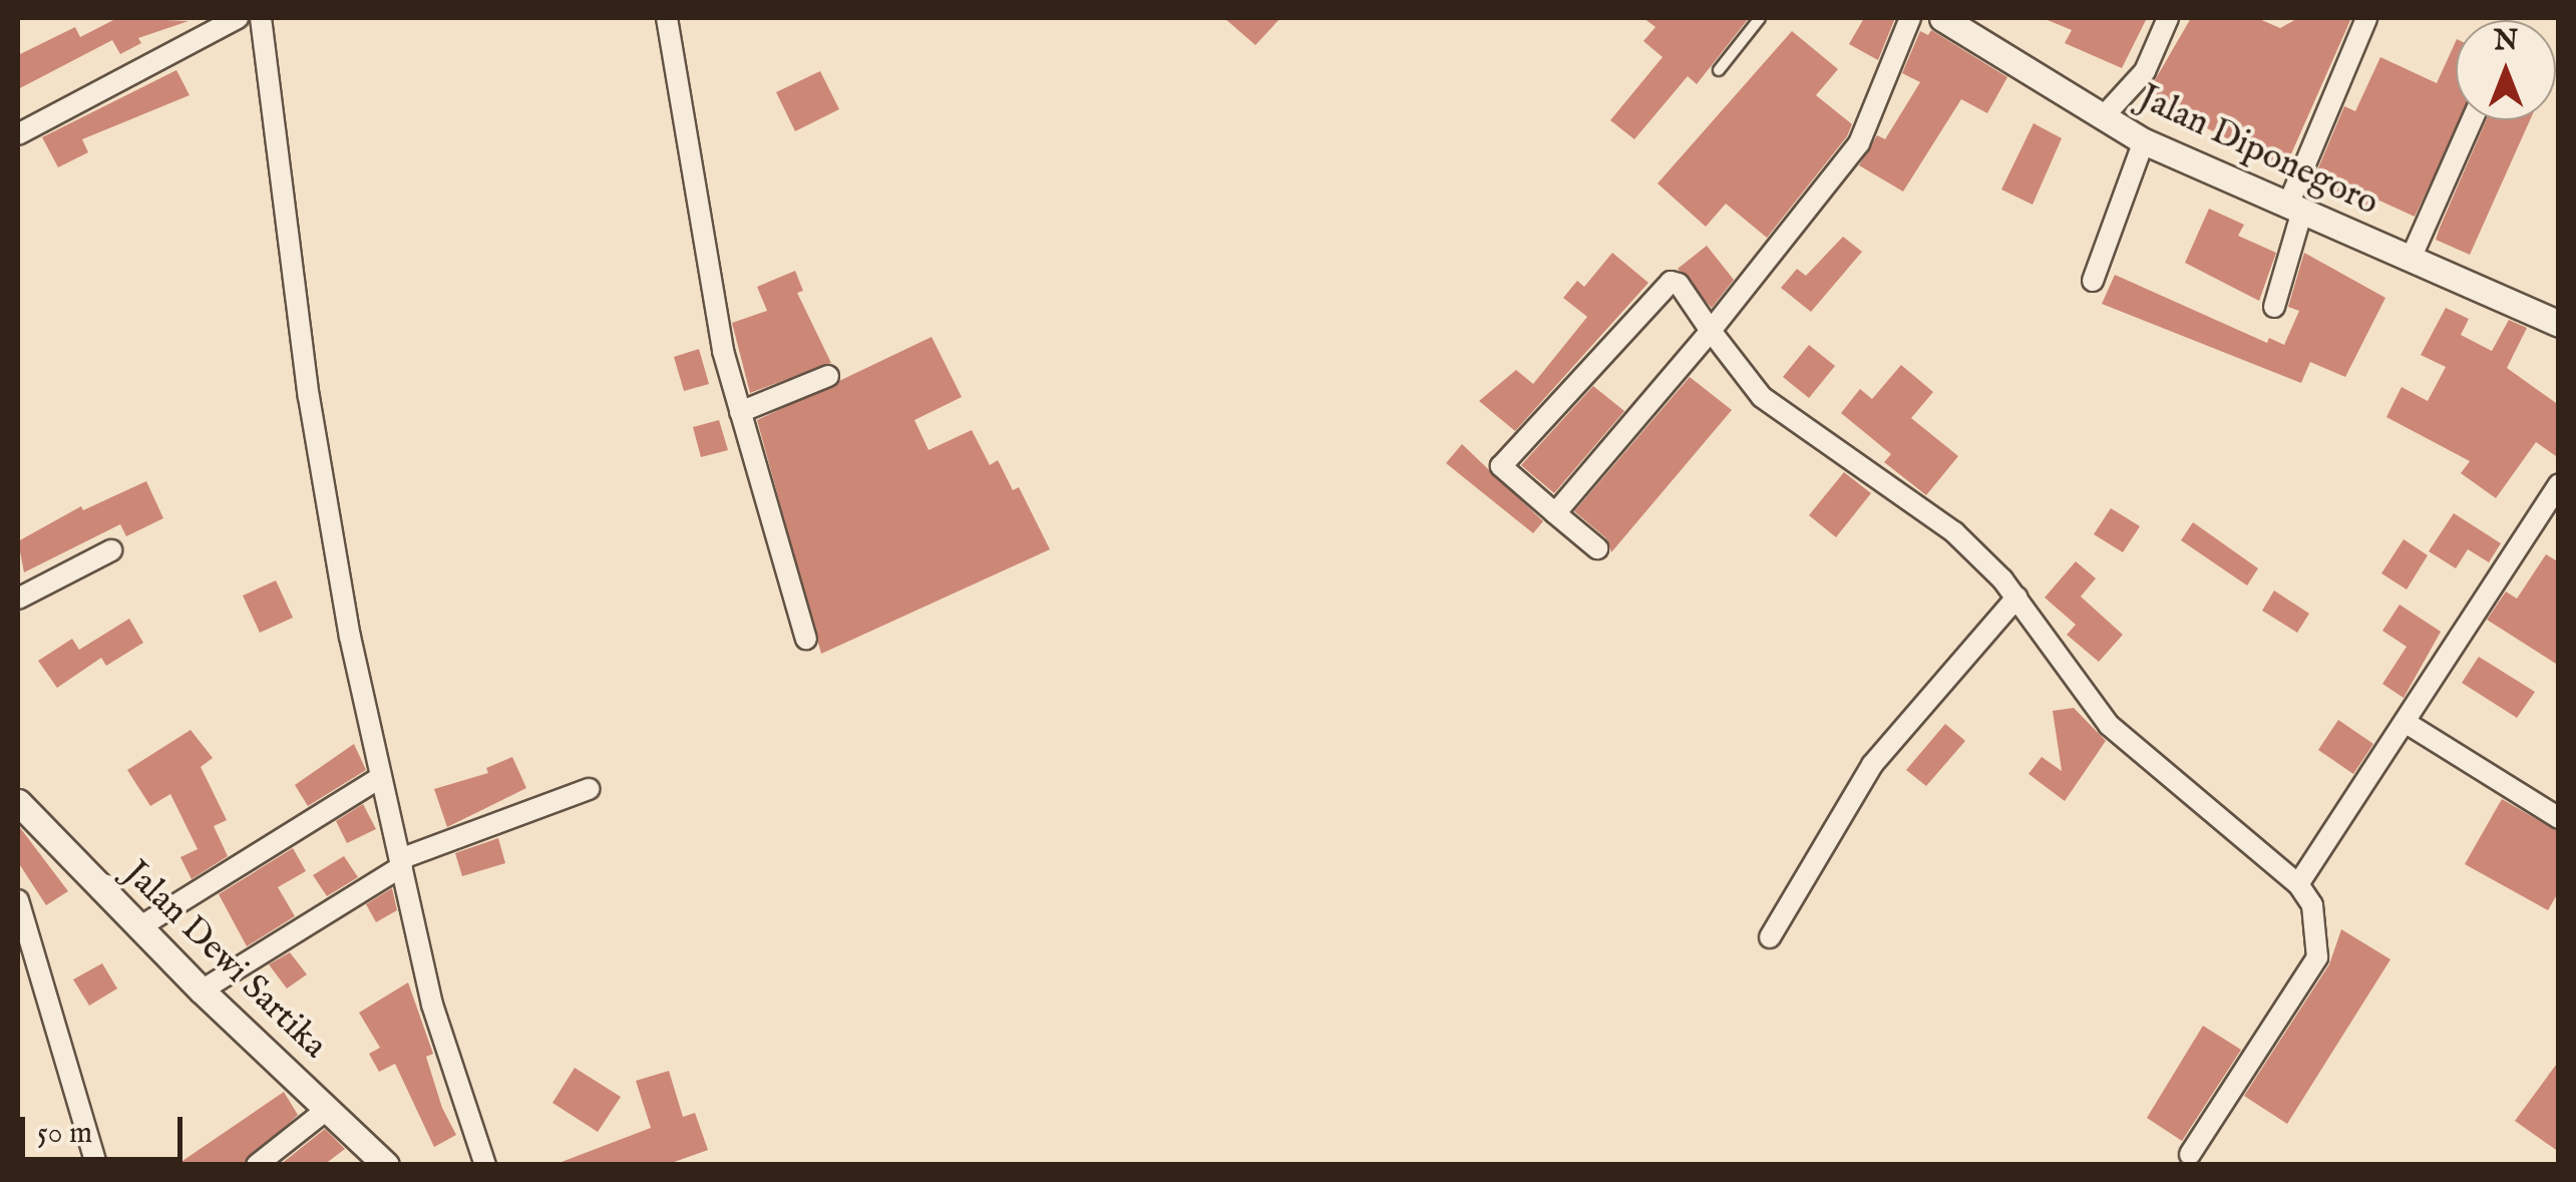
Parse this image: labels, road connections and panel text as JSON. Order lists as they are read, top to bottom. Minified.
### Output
{"streets":{"street":["Jalan Diponegoro","Jalan Dewi Sartika"]},"scale_bar":"50 m","north":"top"}
